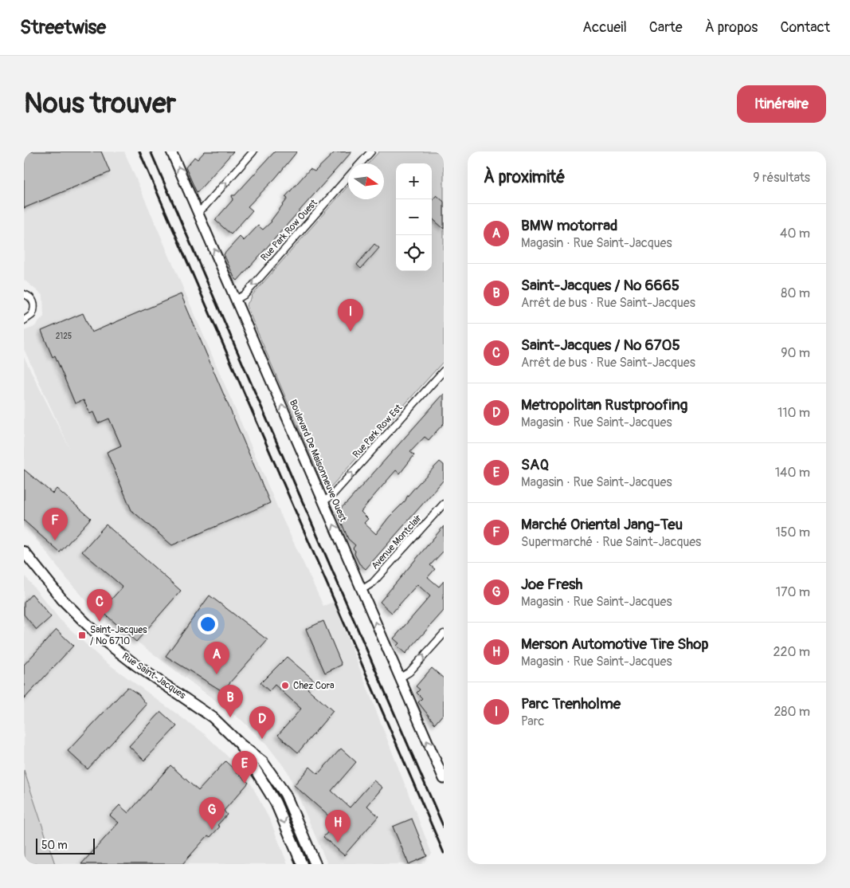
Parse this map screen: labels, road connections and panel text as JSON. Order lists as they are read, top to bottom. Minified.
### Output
{"streets":{"main road":["Rue Saint-Jacques"],"street":["Rue Park Row Ouest","Rue Park Row Est","Boulevard De Maisonneuve Ouest","Avenue Montclair"]},"crossings":[["Rue Park Row Ouest","Boulevard De Maisonneuve Ouest"],["Rue Park Row Est","Boulevard De Maisonneuve Ouest"],["Boulevard De Maisonneuve Ouest","Avenue Montclair"]],"one_way":["Rue Park Row Ouest","Rue Park Row Est","Boulevard De Maisonneuve Ouest"],"places":{"transit":["Saint-Jacques / No 6710"],"other":["Chez Cora"]},"house_numbers":["2125"],"scale_bar":"50 m","north":"right","page":{"header":"Streetwise","nav":["Accueil","Carte","À propos","Contact"],"buttons":"Itinéraire","title":"Nous trouver","heading":["À proximité","9 résultats"],"map_buttons":["+","−"],"list":[{"mark":"A","name":"BMW motorrad","note":"Magasin · Rue Saint-Jacques","value":"40 m"},{"mark":"B","name":"Saint-Jacques / No 6665","note":"Arrêt de bus · Rue Saint-Jacques","value":"80 m"},{"mark":"C","name":"Saint-Jacques / No 6705","note":"Arrêt de bus · Rue Saint-Jacques","value":"90 m"},{"mark":"D","name":"Metropolitan Rustproofing","note":"Magasin · Rue Saint-Jacques","value":"110 m"},{"mark":"E","name":"SAQ","note":"Magasin · Rue Saint-Jacques","value":"140 m"},{"mark":"F","name":"Marché Oriental Jang-Teu","note":"Supermarché · Rue Saint-Jacques","value":"150 m"},{"mark":"G","name":"Joe Fresh","note":"Magasin · Rue Saint-Jacques","value":"170 m"},{"mark":"H","name":"Merson Automotive Tire Shop","note":"Magasin · Rue Saint-Jacques","value":"220 m"},{"mark":"I","name":"Parc Trenholme","note":"Parc","value":"280 m"}],"pins":["I","F","C","A","B","D","E","G","H"],"scale":"50 m"}}
